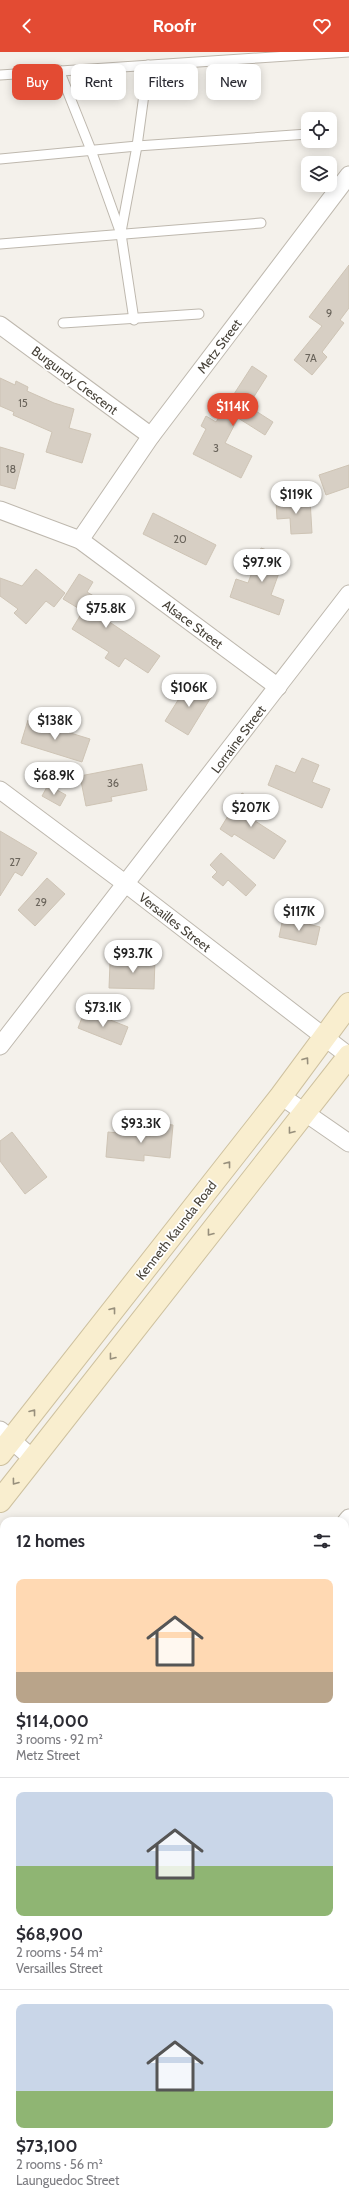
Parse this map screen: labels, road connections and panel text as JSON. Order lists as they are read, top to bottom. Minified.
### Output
{"streets":{"main road":["Kenneth Kaunda Road"],"street":["Metz Street","Burgundy Crescent","Alsace Street","Lorraine Street","Versailles Street"]},"crossings":[["Metz Street","Burgundy Crescent"],["Metz Street","Alsace Street"],["Alsace Street","Lorraine Street"],["Lorraine Street","Versailles Street"],["Versailles Street","Kenneth Kaunda Road"]],"house_numbers":["9","7A","15","3","18","20","36","27","29"],"page":{"header":"Roofr","chip":["Buy","Rent","Filters","New"],"price":["$114K","$119K","$97.9K","$75.8K","$106K","$138K","$68.9K","$207K","$117K","$93.7K","$73.1K","$93.3K"],"heading":"12 homes","list":[{"name":"$114,000","note":"3 rooms · 92 m² · Metz Street"},{"name":"$68,900","note":"2 rooms · 54 m² · Versailles Street"},{"name":"$73,100","note":"2 rooms · 56 m² · Launguedoc Street"}]}}
